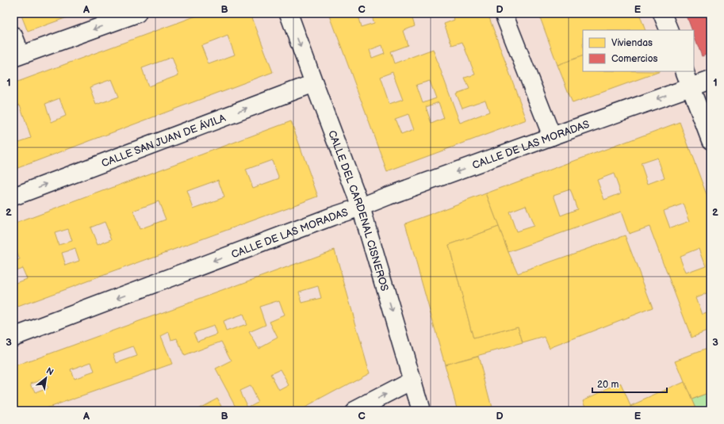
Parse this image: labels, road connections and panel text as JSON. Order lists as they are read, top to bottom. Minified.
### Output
{"streets":{"street":["CALLE SAN JUAN DE ÁVILA","CALLE DE LAS MORADAS","CALLE DEL CARDENAL CISNEROS"]},"crossings":[["CALLE SAN JUAN DE ÁVILA","CALLE DEL CARDENAL CISNEROS"],["CALLE DE LAS MORADAS","CALLE DEL CARDENAL CISNEROS"]],"one_way":["CALLE DE LAS MORADAS","CALLE DEL CARDENAL CISNEROS"],"legend":["Viviendas","Comercios"],"scale_bar":"20 m","north":"top right","grid":{"columns":["A","B","C","D","E"],"rows":["1","2","3"]}}
